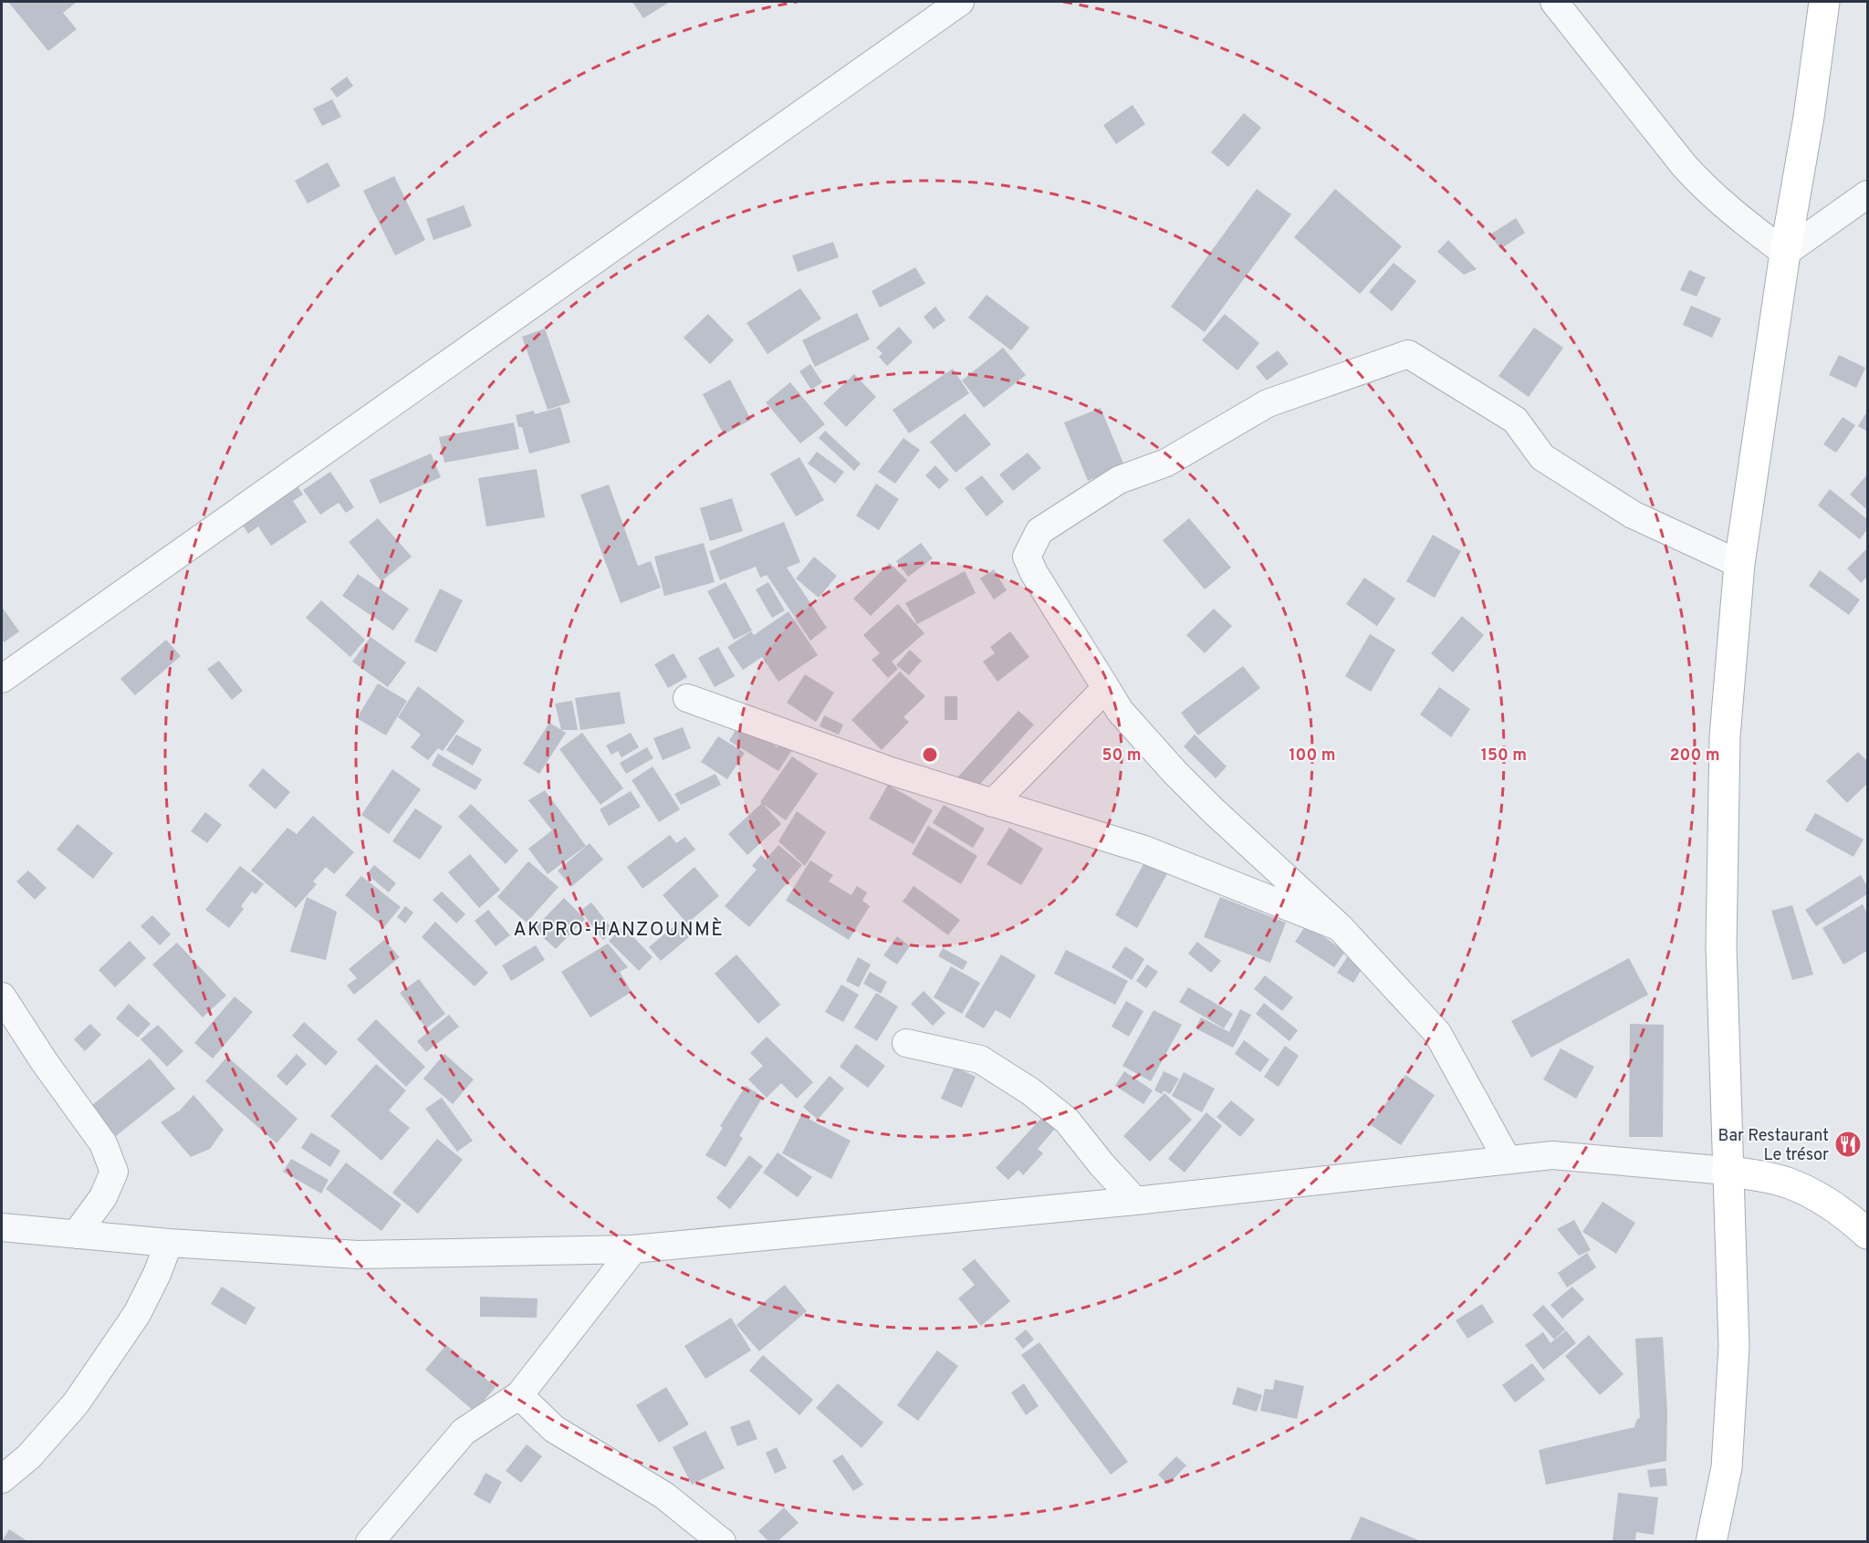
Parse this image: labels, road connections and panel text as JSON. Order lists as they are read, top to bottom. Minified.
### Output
{"districts":["AKPRO-HANZOUNMÈ"],"places":{"restaurant":["Bar Restaurant Le trésor"]},"rings":["50 m","100 m","150 m","200 m"]}
